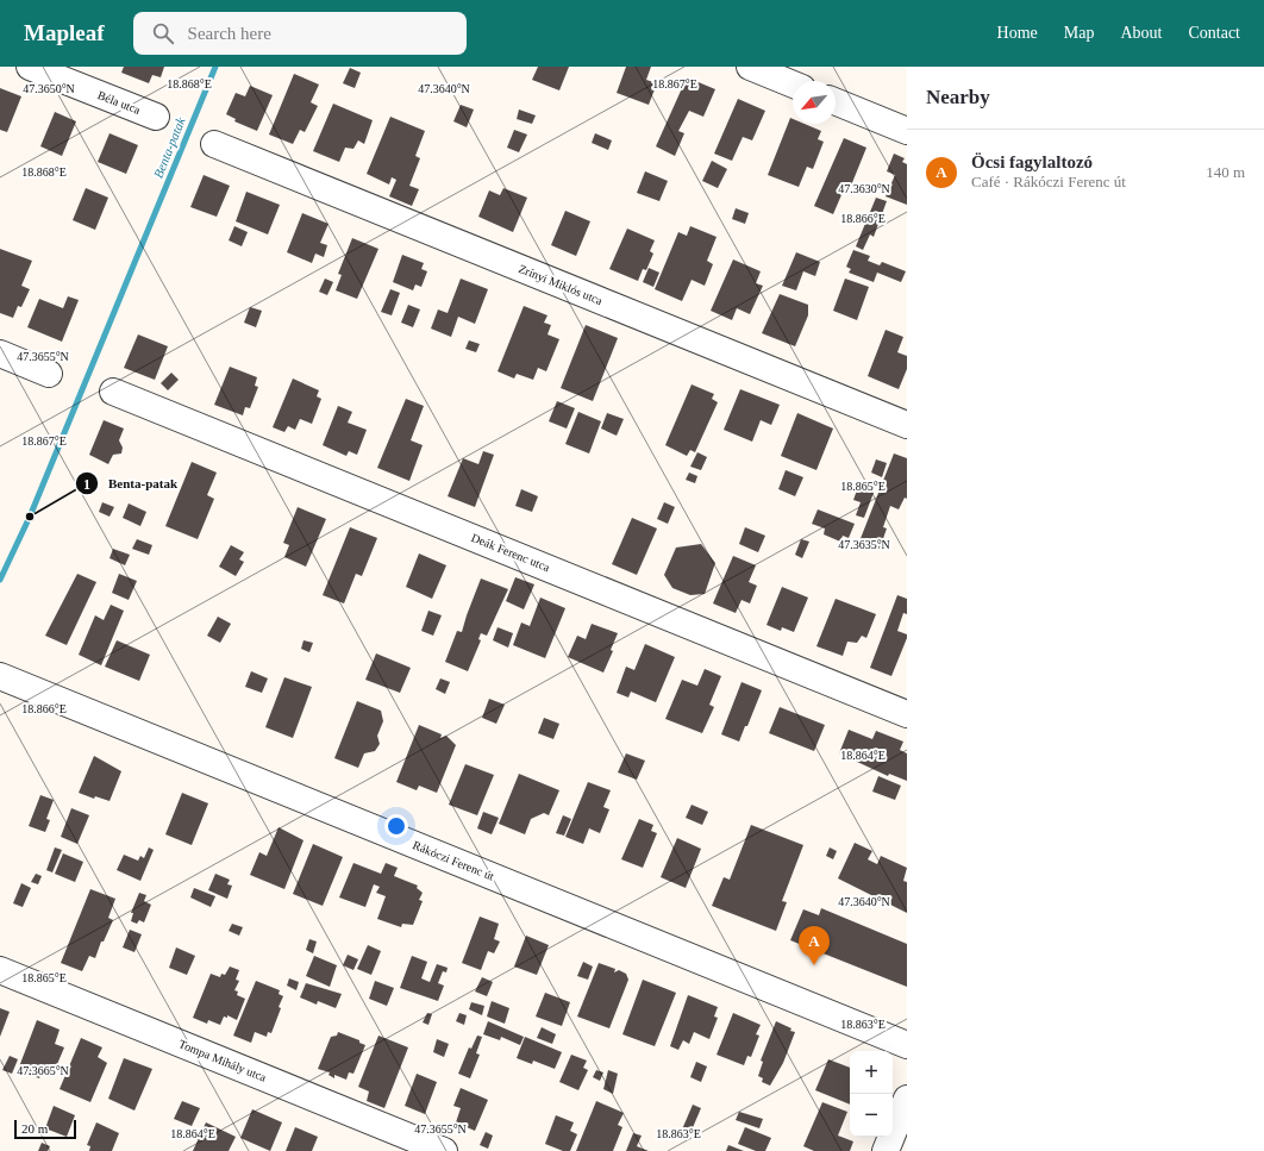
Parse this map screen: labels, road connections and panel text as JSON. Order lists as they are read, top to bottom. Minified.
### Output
{"streets":{"street":["Béla utca","Zrínyi Miklós utca","Deák Ferenc utca","Rákóczi Ferenc út","Tompa Mihály utca"]},"water":["Benta-patak"],"places":["Benta-patak"],"scale_bar":"20 m","north":"bottom left","page":{"header":"Mapleaf","search":"Search here","nav":["Home","Map","About","Contact"],"heading":"Nearby","list":[{"mark":"A","name":"Öcsi fagylaltozó","note":"Café · Rákóczi Ferenc út","value":"140 m"}],"pins":"A","map_buttons":["+","−"],"scale":"20 m"},"coordinates":["18.868°E","18.867°E","47.3650°N","47.3640°N","47.3630°N","18.866°E","47.3655°N","18.865°E","47.3635°N","18.864°E","18.863°E","47.3665°N"]}
